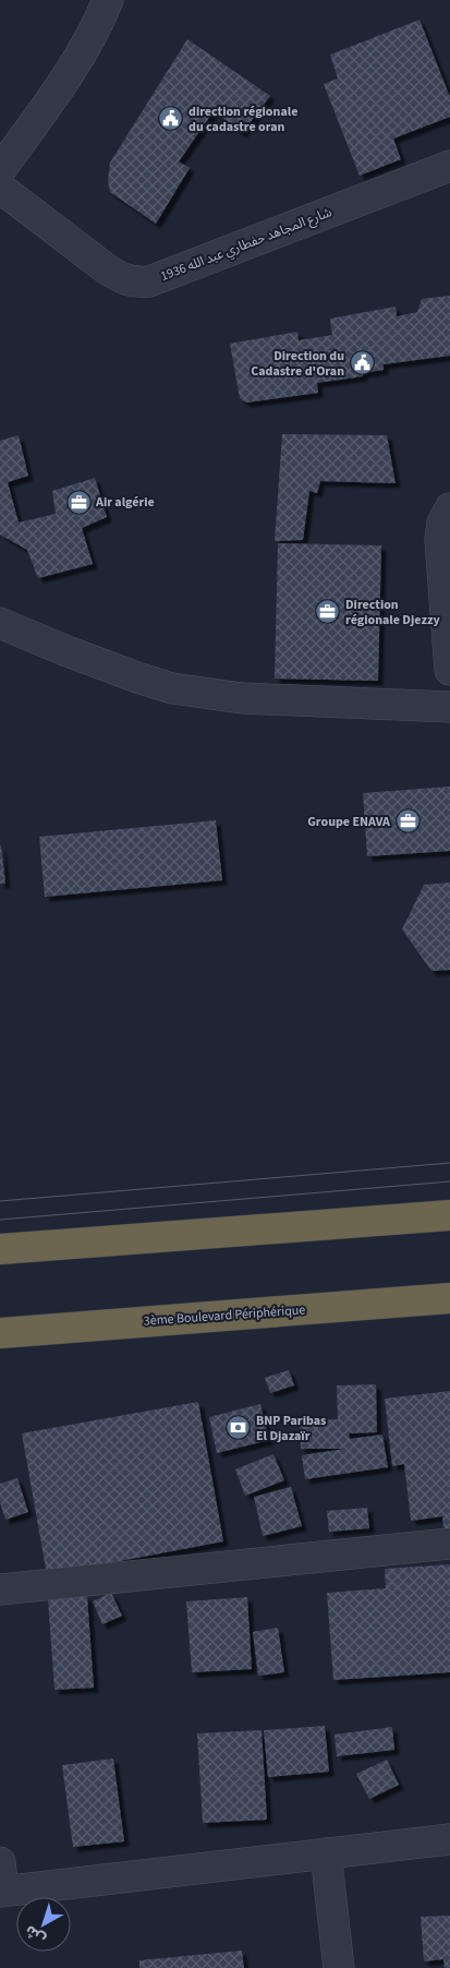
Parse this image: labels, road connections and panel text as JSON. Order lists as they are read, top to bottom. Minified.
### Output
{"streets":{"highway":["3ème Boulevard Périphérique"],"street":["شارع المجاهد حفطاري عبد الله 1936"]},"places":{"public building":["direction régionale du cadastre oran","Direction du Cadastre d'Oran"],"office":["Air algérie","Direction régionale Djezzy","Groupe ENAVA"],"bank":["BNP Paribas El Djazaïr"]},"north":"bottom left"}
